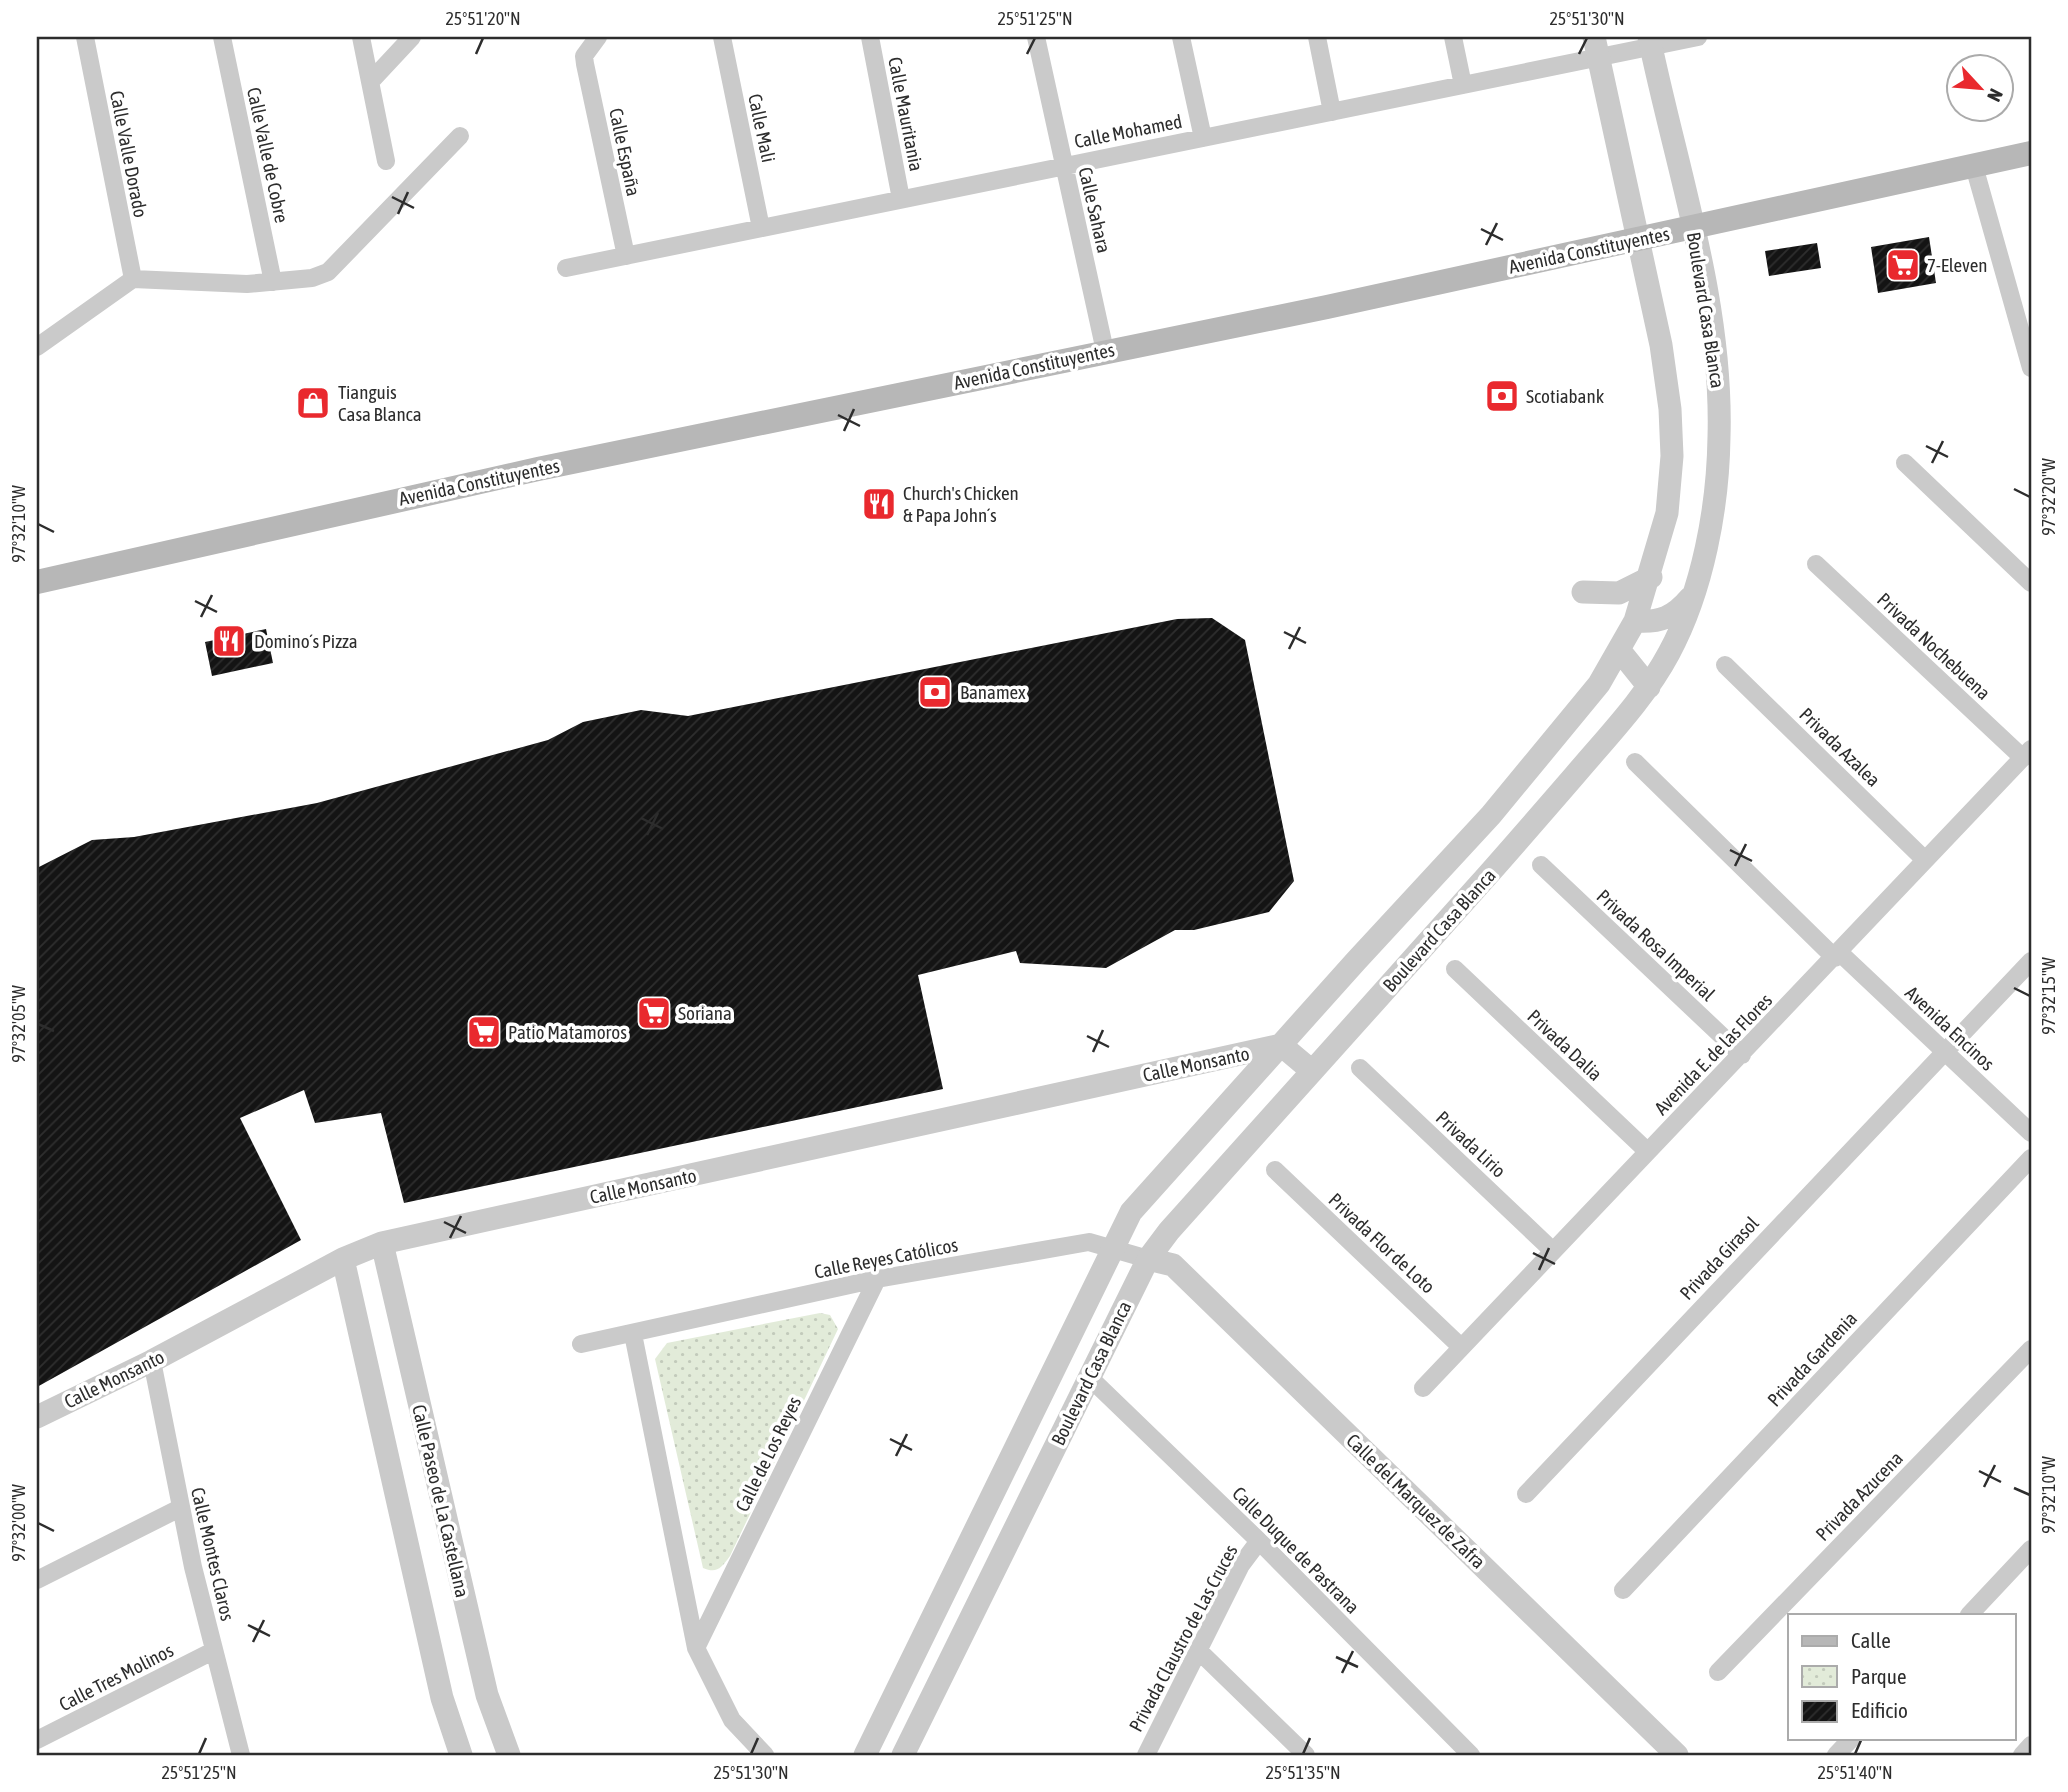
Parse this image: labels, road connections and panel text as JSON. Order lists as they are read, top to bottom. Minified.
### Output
{"streets":{"main road":["Avenida Constituyentes"],"street":["Calle Mauritania","Calle Mali","Calle Mohamed","Calle España","Calle Valle Dorado","Calle Valle de Cobre","Calle Sahara","Boulevard Casa Blanca","Privada Nochebuena","Privada Azalea","Privada Rosa Imperial","Avenida Encinos","Privada Dalia","Avenida E. de las Flores","Calle Monsanto","Privada Lirio","Privada Flor de Loto","Calle Reyes Católicos","Privada Girasol","Privada Gardenia","Calle de Los Reyes","Privada Azucena","Calle Paseo de La Castellana","Calle del Marquez de Zafra","Calle Duque de Pastrana","Calle Montes Claros","Privada Claustro de Las Cruces","Calle Tres Molinos"]},"crossings":[["Calle Mauritania","Calle Mohamed"],["Calle Mali","Calle Mohamed"],["Calle Mohamed","Calle España"],["Calle Mohamed","Calle Sahara"],["Calle Mohamed","Boulevard Casa Blanca"],["Calle Sahara","Avenida Constituyentes"],["Avenida Constituyentes","Boulevard Casa Blanca"],["Boulevard Casa Blanca","Calle Monsanto"],["Boulevard Casa Blanca","Calle Reyes Católicos"],["Boulevard Casa Blanca","Calle del Marquez de Zafra"],["Boulevard Casa Blanca","Calle Duque de Pastrana"],["Privada Nochebuena","Avenida E. de las Flores"],["Privada Azalea","Avenida E. de las Flores"],["Privada Rosa Imperial","Avenida E. de las Flores"],["Avenida Encinos","Avenida E. de las Flores"],["Avenida Encinos","Privada Girasol"],["Privada Dalia","Avenida E. de las Flores"],["Avenida E. de las Flores","Privada Lirio"],["Avenida E. de las Flores","Privada Flor de Loto"],["Calle Monsanto","Calle Paseo de La Castellana"],["Calle Monsanto","Calle Montes Claros"],["Calle Reyes Católicos","Calle de Los Reyes"],["Calle Reyes Católicos","Calle del Marquez de Zafra"],["Calle Duque de Pastrana","Privada Claustro de Las Cruces"],["Calle Montes Claros","Calle Tres Molinos"]],"places":{"supermarket":["7-Eleven","Soriana","Patio Matamoros"],"bank":["Scotiabank","Banamex"],"shop":["Tianguis Casa Blanca"],"restaurant":["Church's Chicken & Papa John´s","Domino´s Pizza"]},"legend":["Calle","Parque","Edificio"],"north":"bottom right","coordinates":["25°51'20\"N","25°51'25\"N","25°51'30\"N","97°32'20\"W","97°32'10\"W","97°32'15\"W","97°32'05\"W","97°32'00\"W","25°51'35\"N","25°51'40\"N"]}
